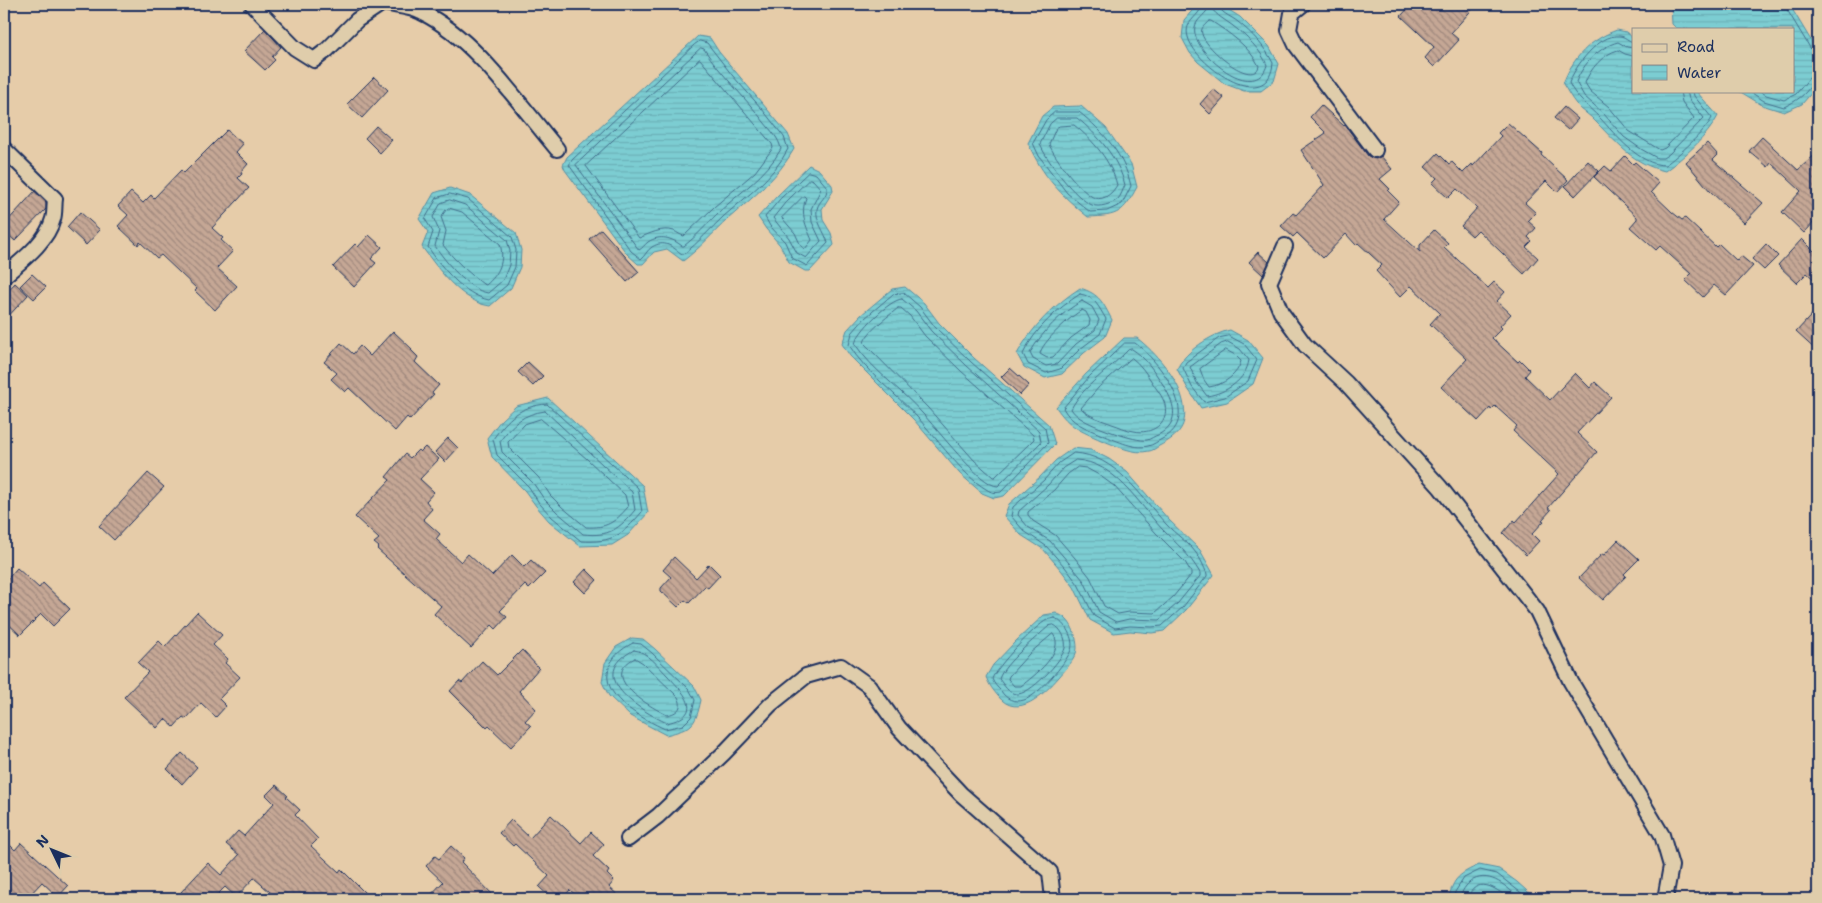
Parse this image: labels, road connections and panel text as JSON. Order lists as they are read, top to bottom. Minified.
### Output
{"legend":["Road","Water"],"north":"top left"}
